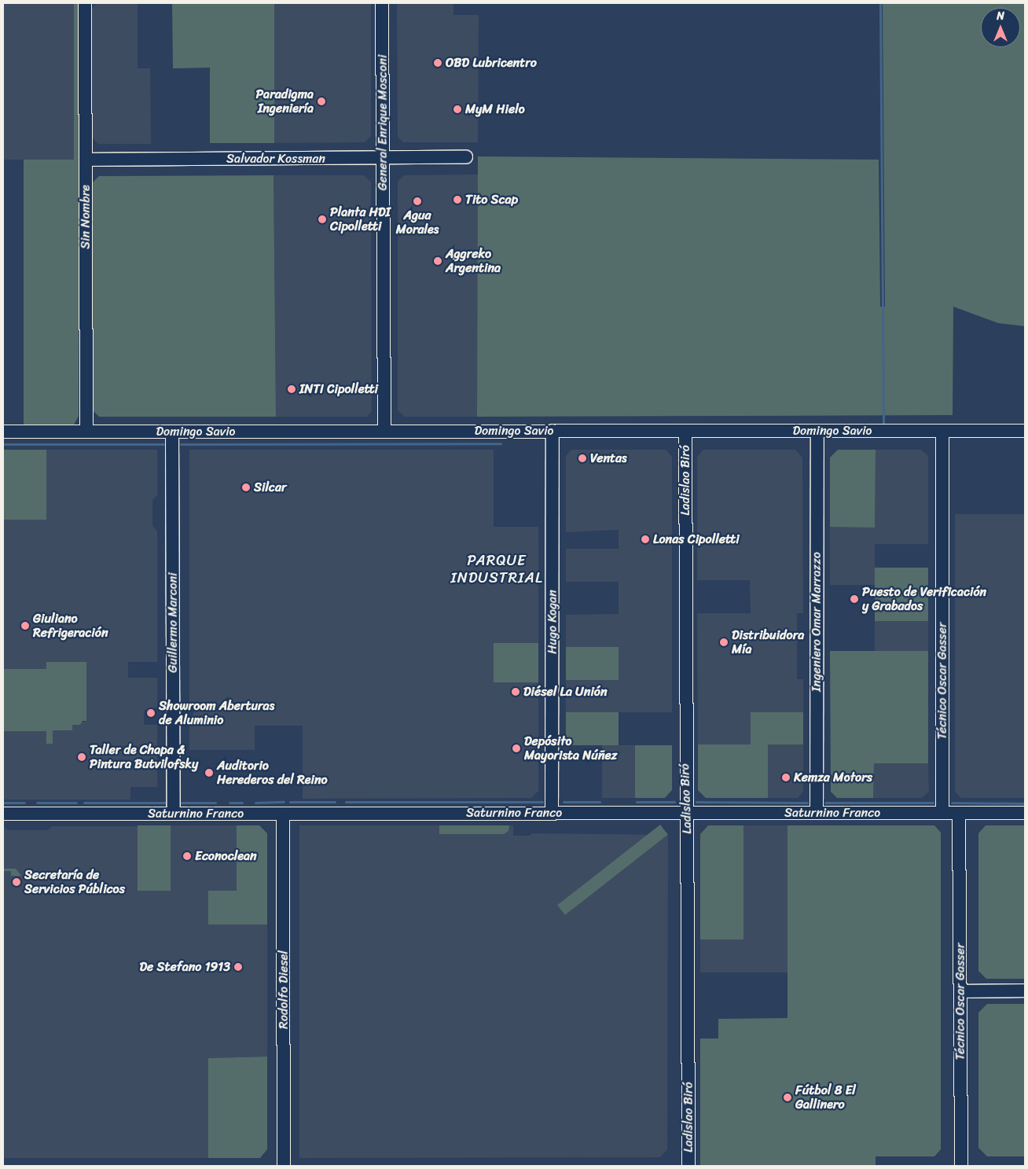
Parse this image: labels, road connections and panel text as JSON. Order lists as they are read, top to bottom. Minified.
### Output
{"streets":{"street":["General Enrique Mosconi","Salvador Kossman","Sin Nombre","Domingo Savio","Ladislao Biró","Hugo Kogan","Ingeniero Omar Marrazzo","Guillermo Marconi","Técnico Oscar Gasser","Saturnino Franco","Rodolfo Diesel"]},"crossings":[["General Enrique Mosconi","Salvador Kossman"],["General Enrique Mosconi","Domingo Savio"],["Salvador Kossman","Sin Nombre"],["Sin Nombre","Domingo Savio"],["Domingo Savio","Ladislao Biró"],["Domingo Savio","Hugo Kogan"],["Domingo Savio","Ingeniero Omar Marrazzo"],["Domingo Savio","Guillermo Marconi"],["Domingo Savio","Técnico Oscar Gasser"],["Ladislao Biró","Saturnino Franco"],["Hugo Kogan","Saturnino Franco"],["Ingeniero Omar Marrazzo","Saturnino Franco"],["Guillermo Marconi","Saturnino Franco"],["Técnico Oscar Gasser","Saturnino Franco"],["Saturnino Franco","Rodolfo Diesel"]],"districts":["PARQUE INDUSTRIAL"],"places":["OBD Lubricentro","Paradigma Ingeniería","MyM Hielo","Tito Scap","Agua Morales","Planta HDI Cipolletti","Aggreko Argentina","INTI Cipolletti","Ventas","Silcar","Lonas Cipolletti","Puesto de Verificación y Grabados","Giuliano Refrigeración","Distribuidora Mía","Diésel La Unión","Showroom Aberturas de Aluminio","Depósito Mayorista Núñez","Taller de Chapa & Pintura Butvilofsky","Auditorio Herederos del Reino","Kemza Motors","Econoclean","Secretaría de Servicios Públicos","De Stefano 1913","Fútbol 8 El Gallinero"],"north":"top"}
